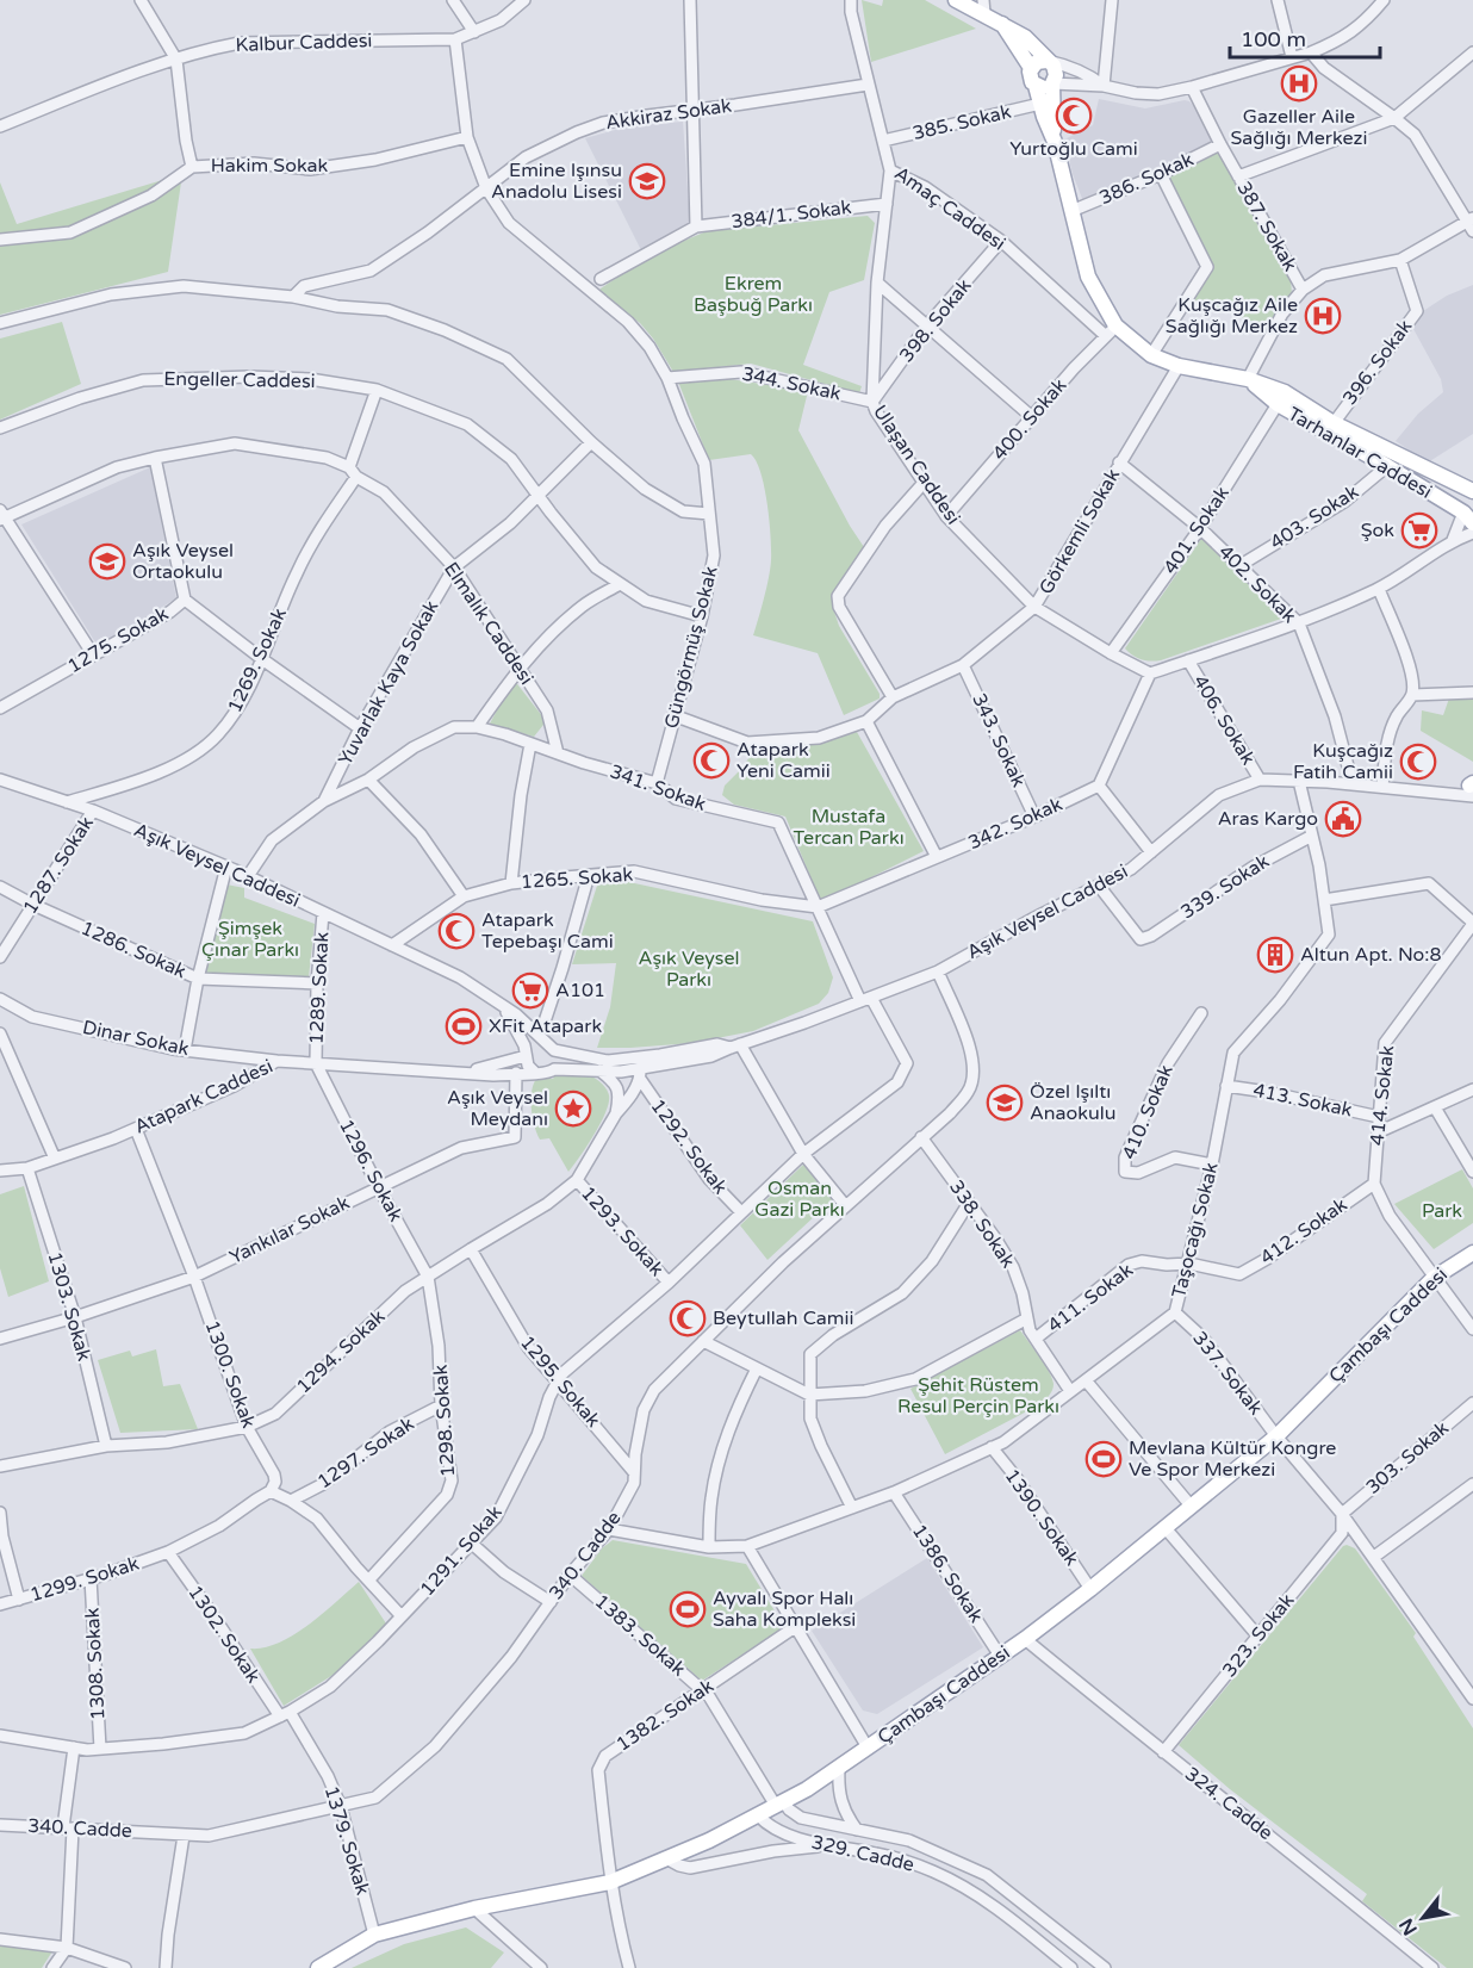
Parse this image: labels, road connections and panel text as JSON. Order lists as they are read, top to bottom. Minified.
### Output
{"streets":{"main road":["Tarhanlar Caddesi","Çambaşı Caddesi"],"street":["Kalbur Caddesi","Akkiraz Sokak","385. Sokak","Hakim Sokak","386. Sokak","Amaç Caddesi","384/1. Sokak","387. Sokak","398. Sokak","396. Sokak","Engeller Caddesi","344. Sokak","400. Sokak","Ulaşan Caddesi","403. Sokak","401. Sokak","Görkemli Sokak","402. Sokak","Elmalık Caddesi","1275. Sokak","Güngörmüş Sokak","1269. Sokak","Yuvarlak Kaya Sokak","406. Sokak","343. Sokak","341. Sokak","342. Sokak","1287. Sokak","Aşık Veysel Caddesi","1265. Sokak","339. Sokak","1286. Sokak","1289. Sokak","Dinar Sokak","414. Sokak","Atapark Caddesi","413. Sokak","410. Sokak","1292. Sokak","1296. Sokak","338. Sokak","Yankılar Sokak","Taşocağı Sokak","1293. Sokak","412. Sokak","411. Sokak","1303. Sokak","1294. Sokak","337. Sokak","1300. Sokak","1295. Sokak","1298. Sokak","1297. Sokak","303. Sokak","1390. Sokak","1291. Sokak","340. Cadde","1386. Sokak","1299. Sokak","1302. Sokak","1383. Sokak","323. Sokak","1308. Sokak","1382. Sokak","324. Cadde","1379. Sokak","329. Cadde"]},"crossings":[["Kalbur Caddesi","Güngörmüş Sokak"],["Akkiraz Sokak","Amaç Caddesi"],["Akkiraz Sokak","Güngörmüş Sokak"],["385. Sokak","Amaç Caddesi"],["385. Sokak","Tarhanlar Caddesi"],["Hakim Sokak","Güngörmüş Sokak"],["386. Sokak","387. Sokak"],["386. Sokak","Tarhanlar Caddesi"],["Amaç Caddesi","398. Sokak"],["Amaç Caddesi","400. Sokak"],["Amaç Caddesi","Tarhanlar Caddesi"],["Amaç Caddesi","Ulaşan Caddesi"],["384/1. Sokak","Ulaşan Caddesi"],["387. Sokak","396. Sokak"],["387. Sokak","Tarhanlar Caddesi"],["398. Sokak","344. Sokak"],["398. Sokak","Ulaşan Caddesi"],["396. Sokak","Tarhanlar Caddesi"],["Engeller Caddesi","Güngörmüş Sokak"],["Engeller Caddesi","1269. Sokak"],["Engeller Caddesi","Yuvarlak Kaya Sokak"],["344. Sokak","Ulaşan Caddesi"],["344. Sokak","Güngörmüş Sokak"],["400. Sokak","Tarhanlar Caddesi"],["400. Sokak","Ulaşan Caddesi"],["Tarhanlar Caddesi","403. Sokak"],["Tarhanlar Caddesi","401. Sokak"],["Tarhanlar Caddesi","Görkemli Sokak"],["Ulaşan Caddesi","401. Sokak"],["Ulaşan Caddesi","Görkemli Sokak"],["403. Sokak","402. Sokak"],["401. Sokak","402. Sokak"],["Görkemli Sokak","402. Sokak"],["Görkemli Sokak","Güngörmüş Sokak"],["Görkemli Sokak","343. Sokak"],["402. Sokak","Aşık Veysel Caddesi"],["Elmalık Caddesi","1275. Sokak"],["Elmalık Caddesi","1269. Sokak"],["Elmalık Caddesi","Yuvarlak Kaya Sokak"],["Elmalık Caddesi","341. Sokak"],["Güngörmüş Sokak","341. Sokak"],["1269. Sokak","Aşık Veysel Caddesi"],["Yuvarlak Kaya Sokak","341. Sokak"],["Yuvarlak Kaya Sokak","Aşık Veysel Caddesi"],["406. Sokak","Aşık Veysel Caddesi"],["343. Sokak","342. Sokak"],["341. Sokak","342. Sokak"],["341. Sokak","Aşık Veysel Caddesi"],["341. Sokak","1265. Sokak"],["341. Sokak","1291. Sokak"],["342. Sokak","1265. Sokak"],["1287. Sokak","Aşık Veysel Caddesi"],["1287. Sokak","1286. Sokak"],["Aşık Veysel Caddesi","1265. Sokak"],["Aşık Veysel Caddesi","339. Sokak"],["Aşık Veysel Caddesi","1289. Sokak"],["Aşık Veysel Caddesi","Atapark Caddesi"],["Aşık Veysel Caddesi","1292. Sokak"],["Aşık Veysel Caddesi","Taşocağı Sokak"],["Aşık Veysel Caddesi","1294. Sokak"],["Aşık Veysel Caddesi","1291. Sokak"],["Aşık Veysel Caddesi","340. Cadde"],["339. Sokak","Taşocağı Sokak"],["1286. Sokak","1289. Sokak"],["1289. Sokak","Atapark Caddesi"],["1289. Sokak","1296. Sokak"],["Dinar Sokak","Atapark Caddesi"],["414. Sokak","413. Sokak"],["414. Sokak","412. Sokak"],["414. Sokak","Çambaşı Caddesi"],["Atapark Caddesi","1296. Sokak"],["Atapark Caddesi","Yankılar Sokak"],["Atapark Caddesi","1303. Sokak"],["Atapark Caddesi","1300. Sokak"],["413. Sokak","Taşocağı Sokak"],["410. Sokak","Taşocağı Sokak"],["1292. Sokak","1294. Sokak"],["1292. Sokak","1291. Sokak"],["1296. Sokak","Yankılar Sokak"],["1296. Sokak","1294. Sokak"],["1296. Sokak","1298. Sokak"],["338. Sokak","Taşocağı Sokak"],["338. Sokak","411. Sokak"],["338. Sokak","340. Cadde"],["Yankılar Sokak","1303. Sokak"],["Yankılar Sokak","1300. Sokak"],["Taşocağı Sokak","412. Sokak"],["Taşocağı Sokak","411. Sokak"],["Taşocağı Sokak","337. Sokak"],["Taşocağı Sokak","1390. Sokak"],["Taşocağı Sokak","1386. Sokak"],["1293. Sokak","1294. Sokak"],["1293. Sokak","1291. Sokak"],["412. Sokak","411. Sokak"],["1303. Sokak","1294. Sokak"],["Çambaşı Caddesi","337. Sokak"],["Çambaşı Caddesi","1390. Sokak"],["Çambaşı Caddesi","1386. Sokak"],["Çambaşı Caddesi","1383. Sokak"],["Çambaşı Caddesi","1382. Sokak"],["Çambaşı Caddesi","324. Cadde"],["Çambaşı Caddesi","1379. Sokak"],["Çambaşı Caddesi","329. Cadde"],["1294. Sokak","1300. Sokak"],["1294. Sokak","1295. Sokak"],["1294. Sokak","1298. Sokak"],["337. Sokak","303. Sokak"],["337. Sokak","323. Sokak"],["1300. Sokak","1299. Sokak"],["1295. Sokak","1291. Sokak"],["1295. Sokak","340. Cadde"],["1298. Sokak","1297. Sokak"],["303. Sokak","323. Sokak"],["1291. Sokak","1302. Sokak"],["1291. Sokak","1308. Sokak"],["1291. Sokak","1379. Sokak"],["340. Cadde","1383. Sokak"],["340. Cadde","1379. Sokak"],["1299. Sokak","1302. Sokak"],["1299. Sokak","1308. Sokak"],["1302. Sokak","1379. Sokak"],["1383. Sokak","1382. Sokak"],["1383. Sokak","329. Cadde"],["323. Sokak","324. Cadde"]],"parks":["Ekrem Başbuğ Parkı","Mustafa Tercan Parkı","Şimşek Çınar Parkı","Aşık Veysel Parkı","Osman Gazi Parkı","Park","Şehit Rüstem Resul Perçin Parkı"],"places":{"hospital":["Gazeller Aile Sağlığı Merkezi","Kuşcağız Aile Sağlığı Merkez"],"mosque":["Yurtoğlu Cami","Atapark Yeni Camii","Kuşcağız Fatih Camii","Atapark Tepebaşı Cami","Beytullah Camii"],"school or university":["Emine Işınsu Anadolu Lisesi","Aşık Veysel Ortaokulu","Özel Işıltı Anaokulu"],"supermarket":["Şok","A101"],"public building":["Aras Kargo"],"building":["Altun Apt. No:8"],"sports":["XFit Atapark","Mevlana Kültür Kongre Ve Spor Merkezi","Ayvalı Spor Halı Saha Kompleksi"],"place":["Aşık Veysel Meydanı"]},"scale_bar":"100 m","north":"bottom left"}
